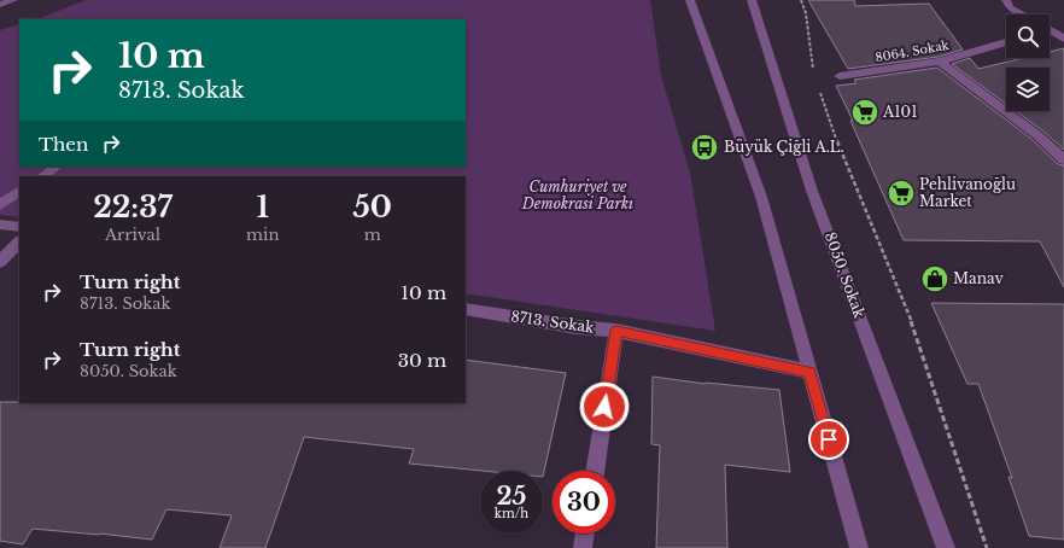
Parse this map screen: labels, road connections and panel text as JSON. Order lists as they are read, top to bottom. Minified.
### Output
{"streets":{"street":["8064. Sokak","8050. Sokak","8713. Sokak"]},"parks":["Cumhuriyet ve Demokrasi Parkı"],"places":{"supermarket":["A101","Pehlivanoğlu Market"],"bus stop":["Büyük Çiğli A.L."],"shop":["Manav"]},"page":{"turn":["10 m","8713. Sokak"],"then":"Then","eta":["22:37","Arrival","1","min","50","m"],"list":[{"name":"Turn right","note":"8713. Sokak","value":"10 m"},{"name":"Turn right","note":"8050. Sokak","value":"30 m"}],"speed":"25 km/h","limit":"30"}}
